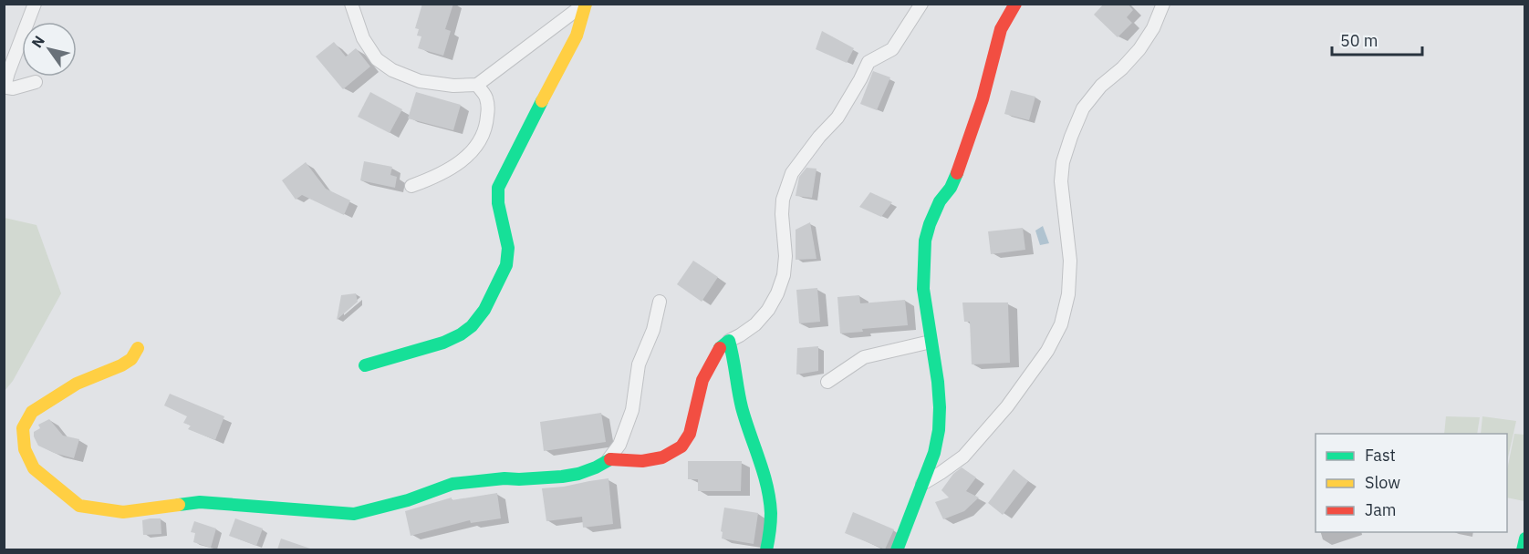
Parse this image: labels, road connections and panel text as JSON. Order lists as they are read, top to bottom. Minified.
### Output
{"legend":["Fast","Slow","Jam"],"scale_bar":"50 m","north":"top left"}
